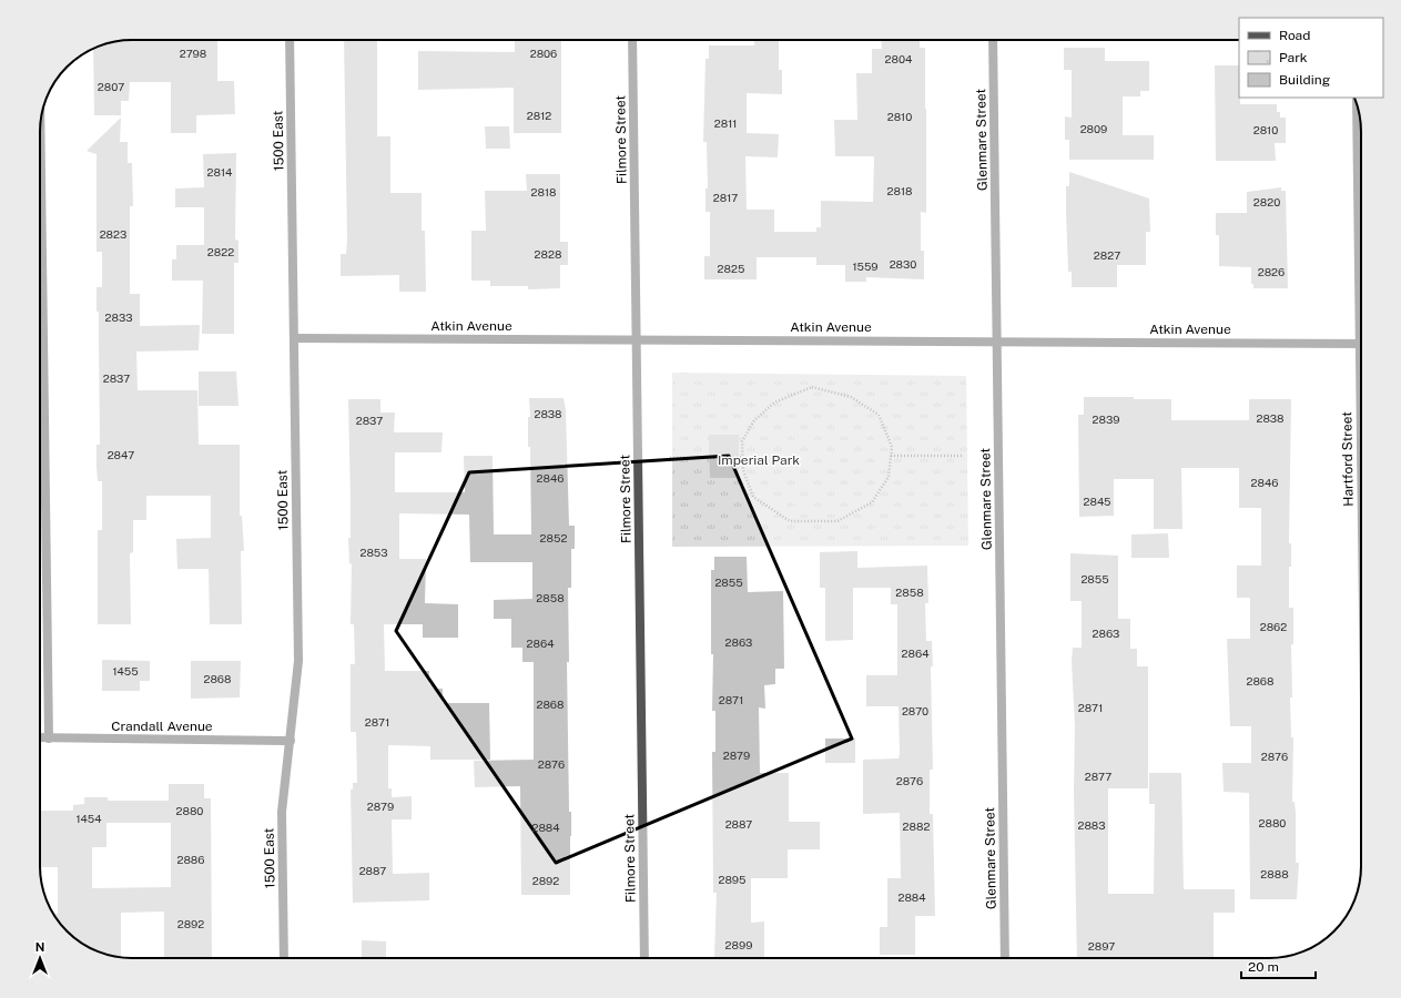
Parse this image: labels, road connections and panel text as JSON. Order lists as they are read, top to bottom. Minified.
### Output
{"streets":{"street":["Filmore Street","Glenmare Street","1500 East","Atkin Avenue","Hartford Street","Crandall Avenue"]},"crossings":[["Filmore Street","Atkin Avenue"],["Glenmare Street","Atkin Avenue"],["1500 East","Atkin Avenue"],["1500 East","Crandall Avenue"]],"parks":["Imperial Park"],"house_numbers":["2798","2806","2804","2807","2812","2810","2811","2809","2810","2814","2818","2818","2817","2820","2823","2822","2828","2827","2830","1559","2825","2826","2833","2837","2838","2838","2839","2837","2847","2846","2846","2845","2852","2853","2855","2855","2858","2858","2862","2863","2863","2864","2864","1455","2868","2868","2871","2868","2871","2870","2871","2879","2876","2876","2877","2876","2879","2880","1454","2880","2887","2883","2882","2884","2886","2887","2888","2895","2892","2884","2892","2899","2897"],"legend":["Road","Park","Building"],"scale_bar":"20 m","north":"top"}
